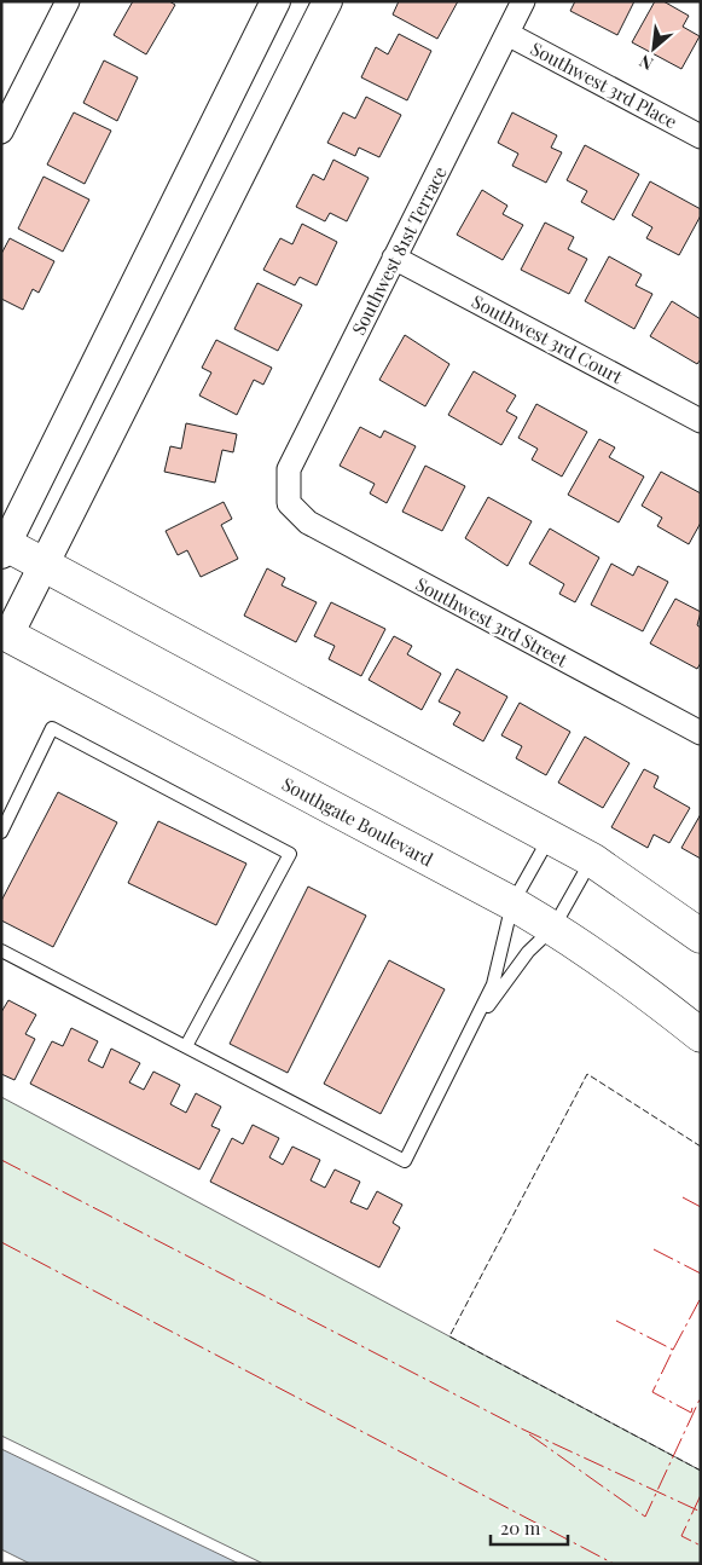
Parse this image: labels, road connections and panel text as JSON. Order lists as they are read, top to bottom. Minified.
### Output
{"streets":{"main road":["Southgate Boulevard"],"street":["Southwest 3rd Place","Southwest 81st Terrace","Southwest 3rd Court","Southwest 3rd Street"]},"crossings":[["Southwest 3rd Place","Southwest 81st Terrace"],["Southwest 81st Terrace","Southwest 3rd Court"],["Southwest 81st Terrace","Southwest 3rd Street"]],"scale_bar":"20 m","north":"bottom left"}
